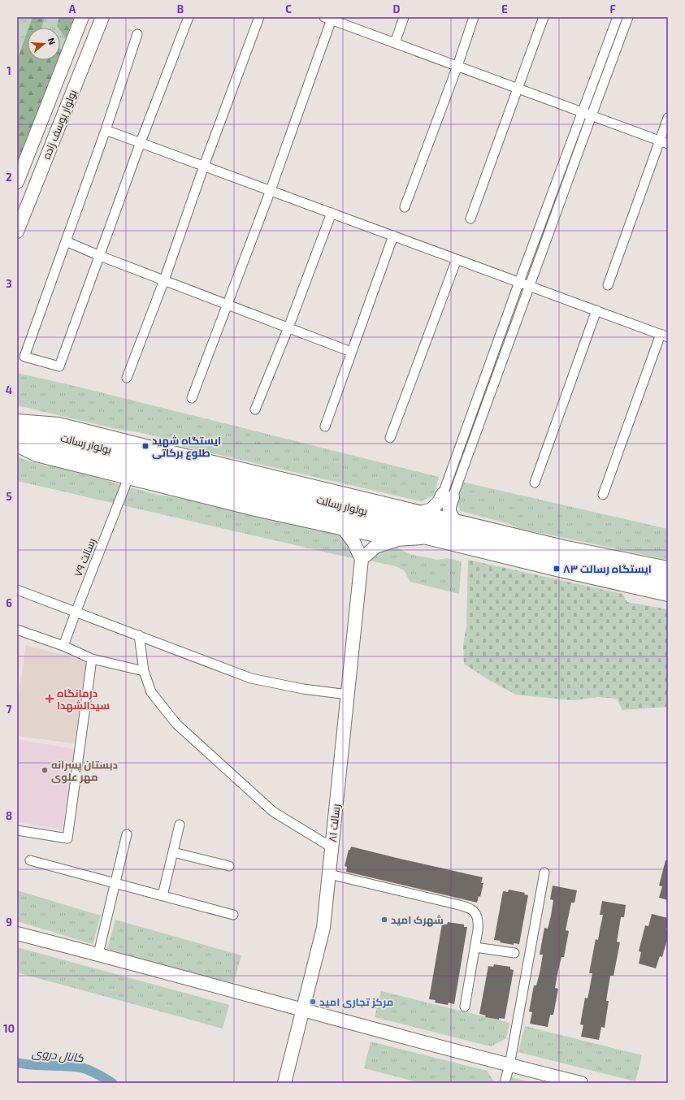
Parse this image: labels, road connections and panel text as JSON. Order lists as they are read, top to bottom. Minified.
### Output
{"streets":{"main road":["بولوار رسالت"],"street":["بولوار یوسف زاده","رسالت ۷۹","رسالت ۸۱"]},"water":["کانال دروی"],"places":{"transit":["ایستگاه شهید طلوع برکاتی","ایستگاه رسالت ۸۳"],"health":["درمانگاه سیدالشهدا"],"other":["دبستان پسرانه مهر علوی","شهرک امید","مرکز تجاری امید"]},"north":"right","grid":{"columns":["A","B","C","D","E","F"],"rows":["1","2","3","4","5","6","7","8","9","10"]}}
